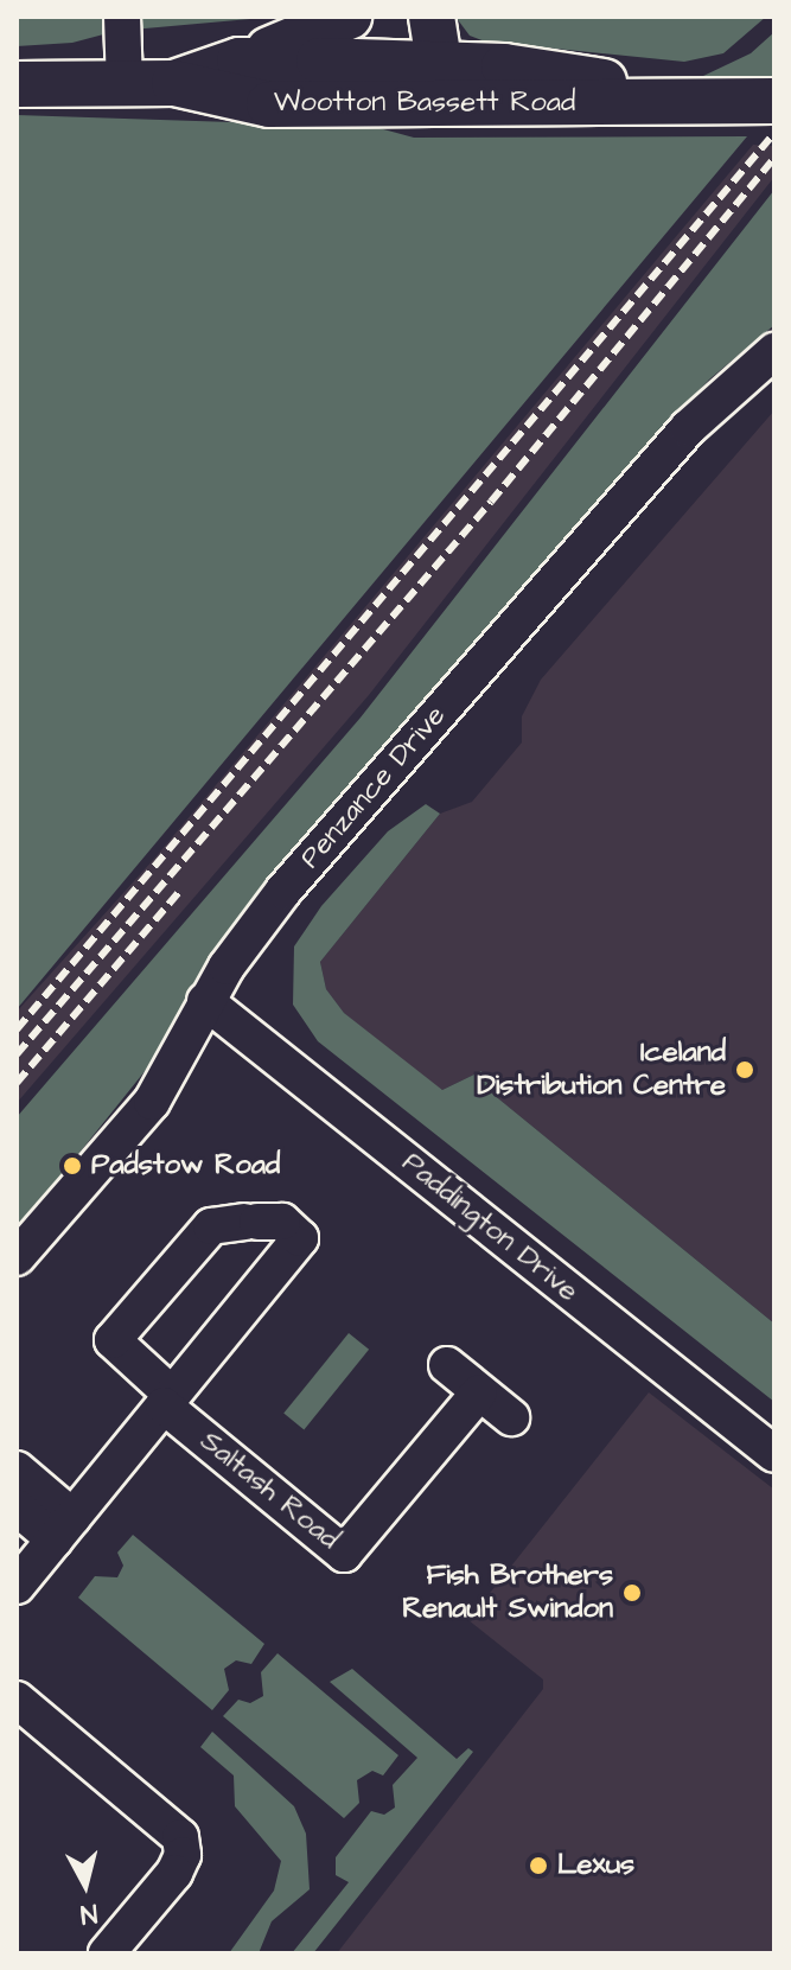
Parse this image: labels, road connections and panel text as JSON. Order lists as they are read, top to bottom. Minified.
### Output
{"streets":{"main road":["Wootton Bassett Road"],"street":["Penzance Drive","Paddington Drive","Saltash Road"]},"crossings":[["Penzance Drive","Paddington Drive"]],"places":["Iceland Distribution Centre","Padstow Road","Fish Brothers Renault Swindon","Lexus"],"north":"bottom"}
